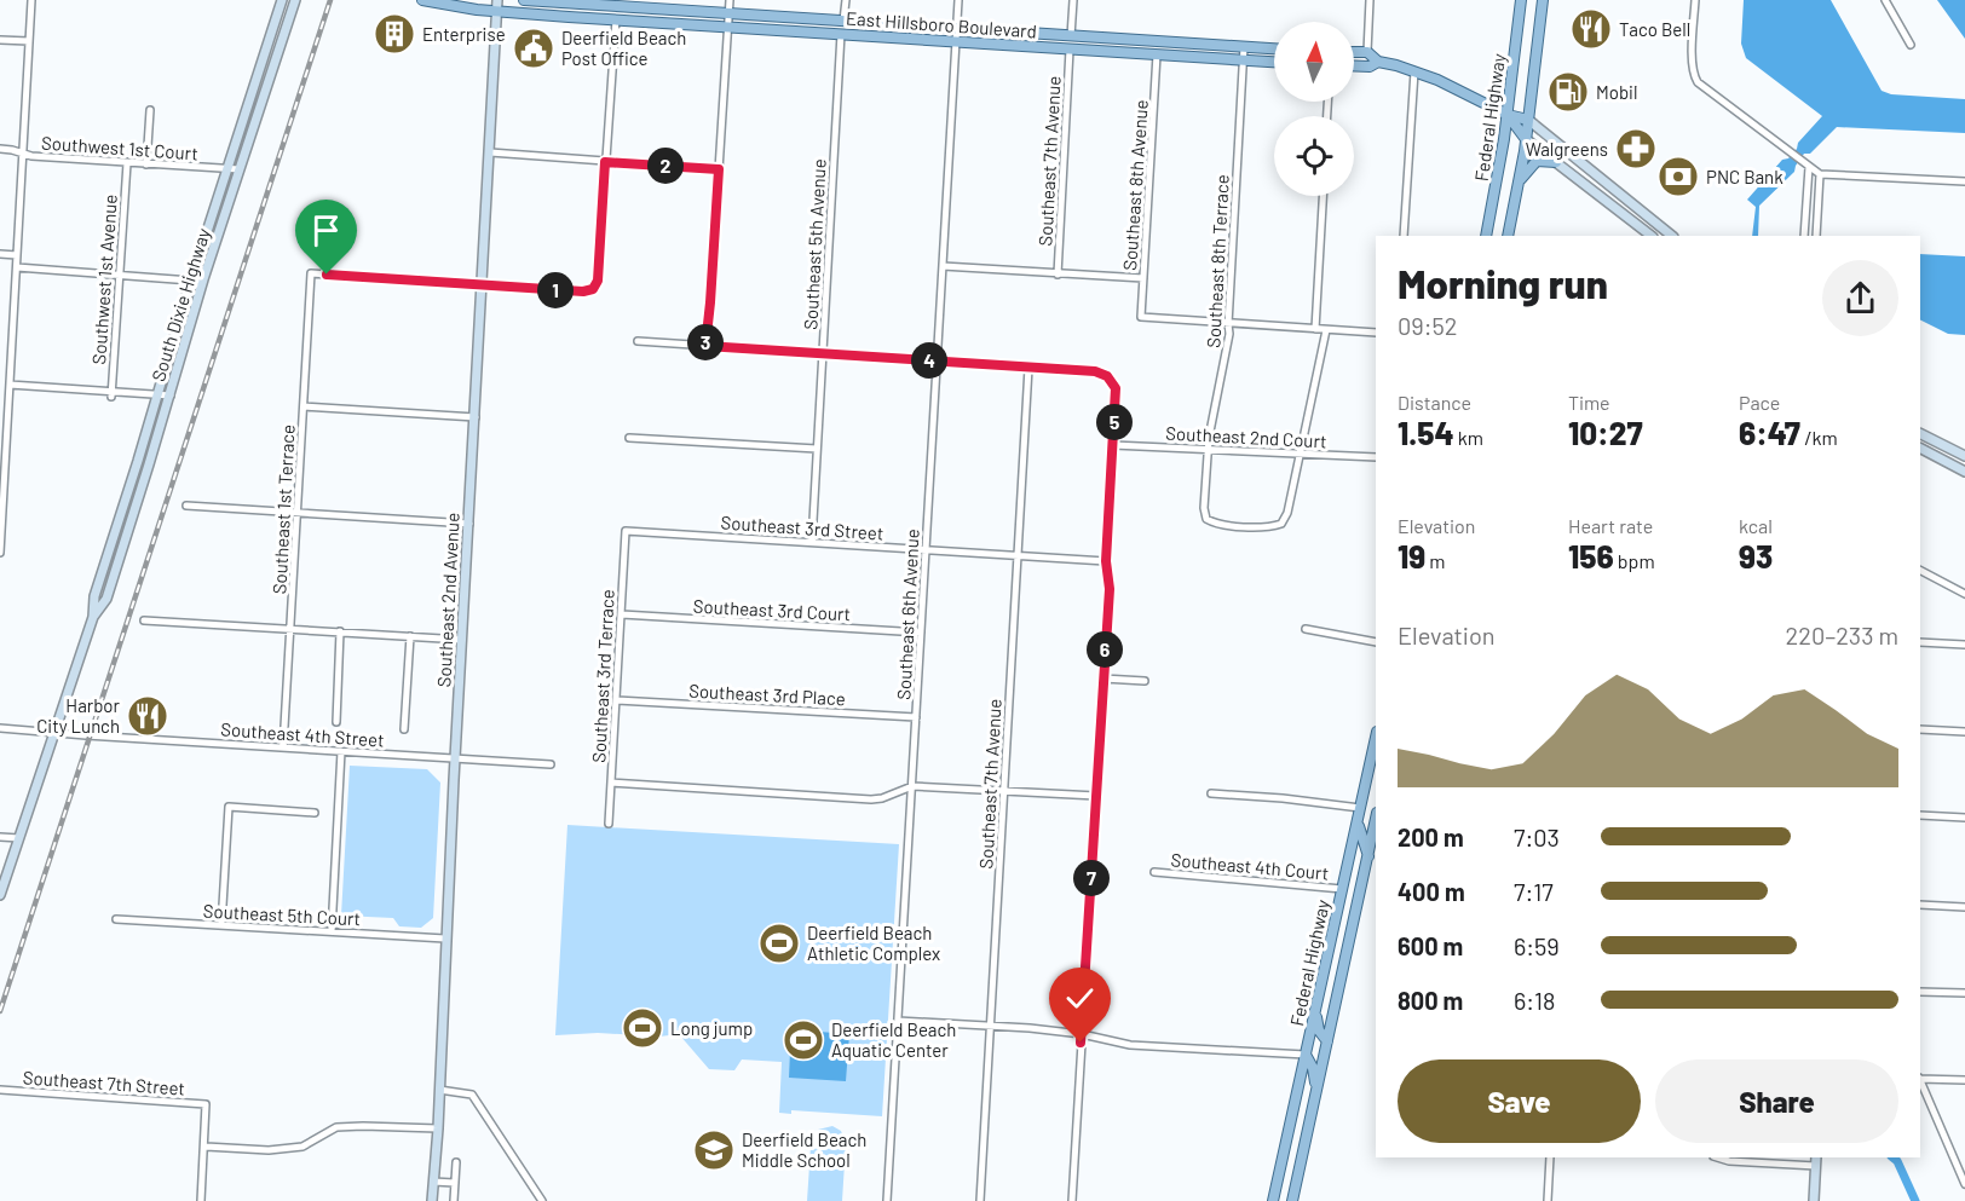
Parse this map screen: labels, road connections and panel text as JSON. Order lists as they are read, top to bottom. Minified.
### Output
{"streets":{"main road":["East Hillsboro Boulevard","Federal Highway","South Dixie Highway","Southeast 2nd Avenue"],"street":["Southwest 1st Court","Southeast 7th Avenue","Southeast 8th Avenue","Southeast 5th Avenue","Southeast 8th Terrace","Southwest 1st Avenue","Southeast 2nd Court","Southeast 1st Terrace","Southeast 3rd Street","Southeast 3rd Court","Southeast 6th Avenue","Southeast 3rd Terrace","Southeast 3rd Place","Southeast 4th Street","Southeast 4th Court","Southeast 5th Court","Southeast 7th Street"]},"crossings":[["East Hillsboro Boulevard","Southeast 7th Avenue"],["East Hillsboro Boulevard","Southeast 8th Avenue"],["East Hillsboro Boulevard","Southeast 5th Avenue"],["East Hillsboro Boulevard","Southeast 8th Terrace"],["East Hillsboro Boulevard","Southeast 2nd Avenue"],["East Hillsboro Boulevard","Southeast 6th Avenue"],["Federal Highway","Southeast 4th Court"],["Southwest 1st Court","Southwest 1st Avenue"],["Southwest 1st Court","South Dixie Highway"],["Southeast 7th Avenue","Southeast 3rd Street"],["Southeast 8th Avenue","Southeast 8th Terrace"],["Southeast 5th Avenue","Southeast 3rd Street"],["Southeast 8th Terrace","Southeast 2nd Court"],["South Dixie Highway","Southeast 4th Street"],["Southeast 1st Terrace","Southeast 2nd Avenue"],["Southeast 1st Terrace","Southeast 4th Street"],["Southeast 3rd Street","Southeast 6th Avenue"],["Southeast 3rd Street","Southeast 3rd Terrace"],["Southeast 2nd Avenue","Southeast 4th Street"],["Southeast 2nd Avenue","Southeast 5th Court"],["Southeast 3rd Court","Southeast 6th Avenue"],["Southeast 3rd Court","Southeast 3rd Terrace"],["Southeast 6th Avenue","Southeast 3rd Place"],["Southeast 3rd Terrace","Southeast 3rd Place"]],"places":{"restaurant":["Taco Bell","Harbor City Lunch"],"building":["Enterprise"],"public building":["Deerfield Beach Post Office"],"fuel station":["Mobil"],"pharmacy":["Walgreens"],"bank":["PNC Bank"],"sports":["Deerfield Beach Athletic Complex","Long jump","Deerfield Beach Aquatic Center"],"school or university":["Deerfield Beach Middle School"]},"north":"top","page":{"pins":["2","1","3","4","5","6","7"],"heading":["Morning run","09:52"],"stats":[["Distance","1.54 km"],["Time","10:27"],["Pace","6:47 /km"],["Elevation","19 m"],["Heart rate","156 bpm"],["kcal","93"]],"chart":["Elevation","220–233 m"],"list":[{"name":"200 m","note":"7:03"},{"name":"400 m","note":"7:17"},{"name":"600 m","note":"6:59"},{"name":"800 m","note":"6:18"}],"buttons":["Save","Share"]}}
